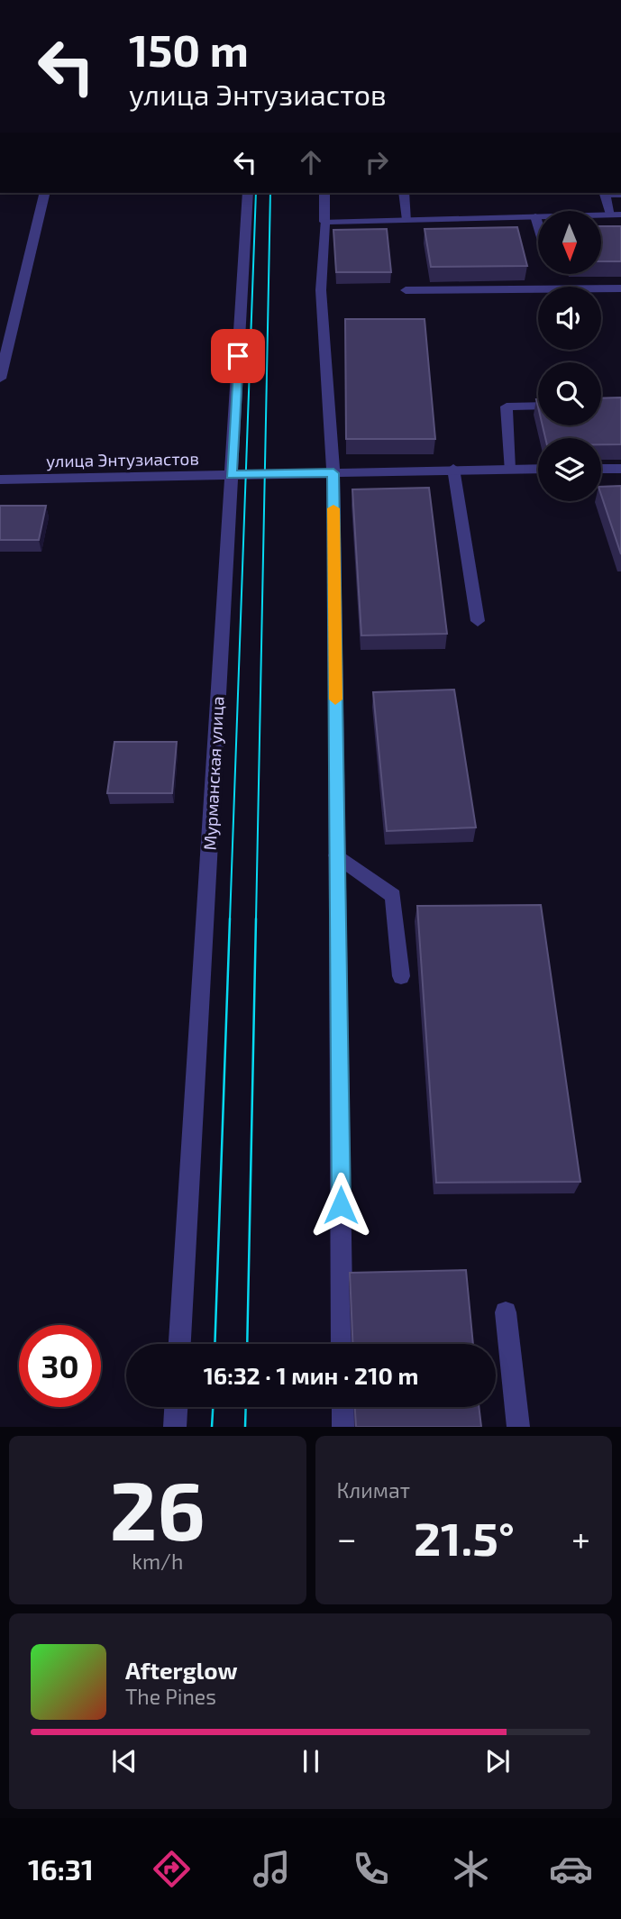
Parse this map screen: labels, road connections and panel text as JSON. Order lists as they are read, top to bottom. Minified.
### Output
{"streets":{"street":["улица Энтузиастов","Мурманская улица"]},"crossings":[["улица Энтузиастов","Мурманская улица"]],"north":"bottom","page":{"turn":["150 m","улица Энтузиастов"],"limit":"30","trip":"16:32 · 1 мин · 210 m","tile":[["26","km/h"],"Климат"],"heat":["−","21.5°","+"],"song":["Afterglow","The Pines"],"tabs":"16:31"}}
